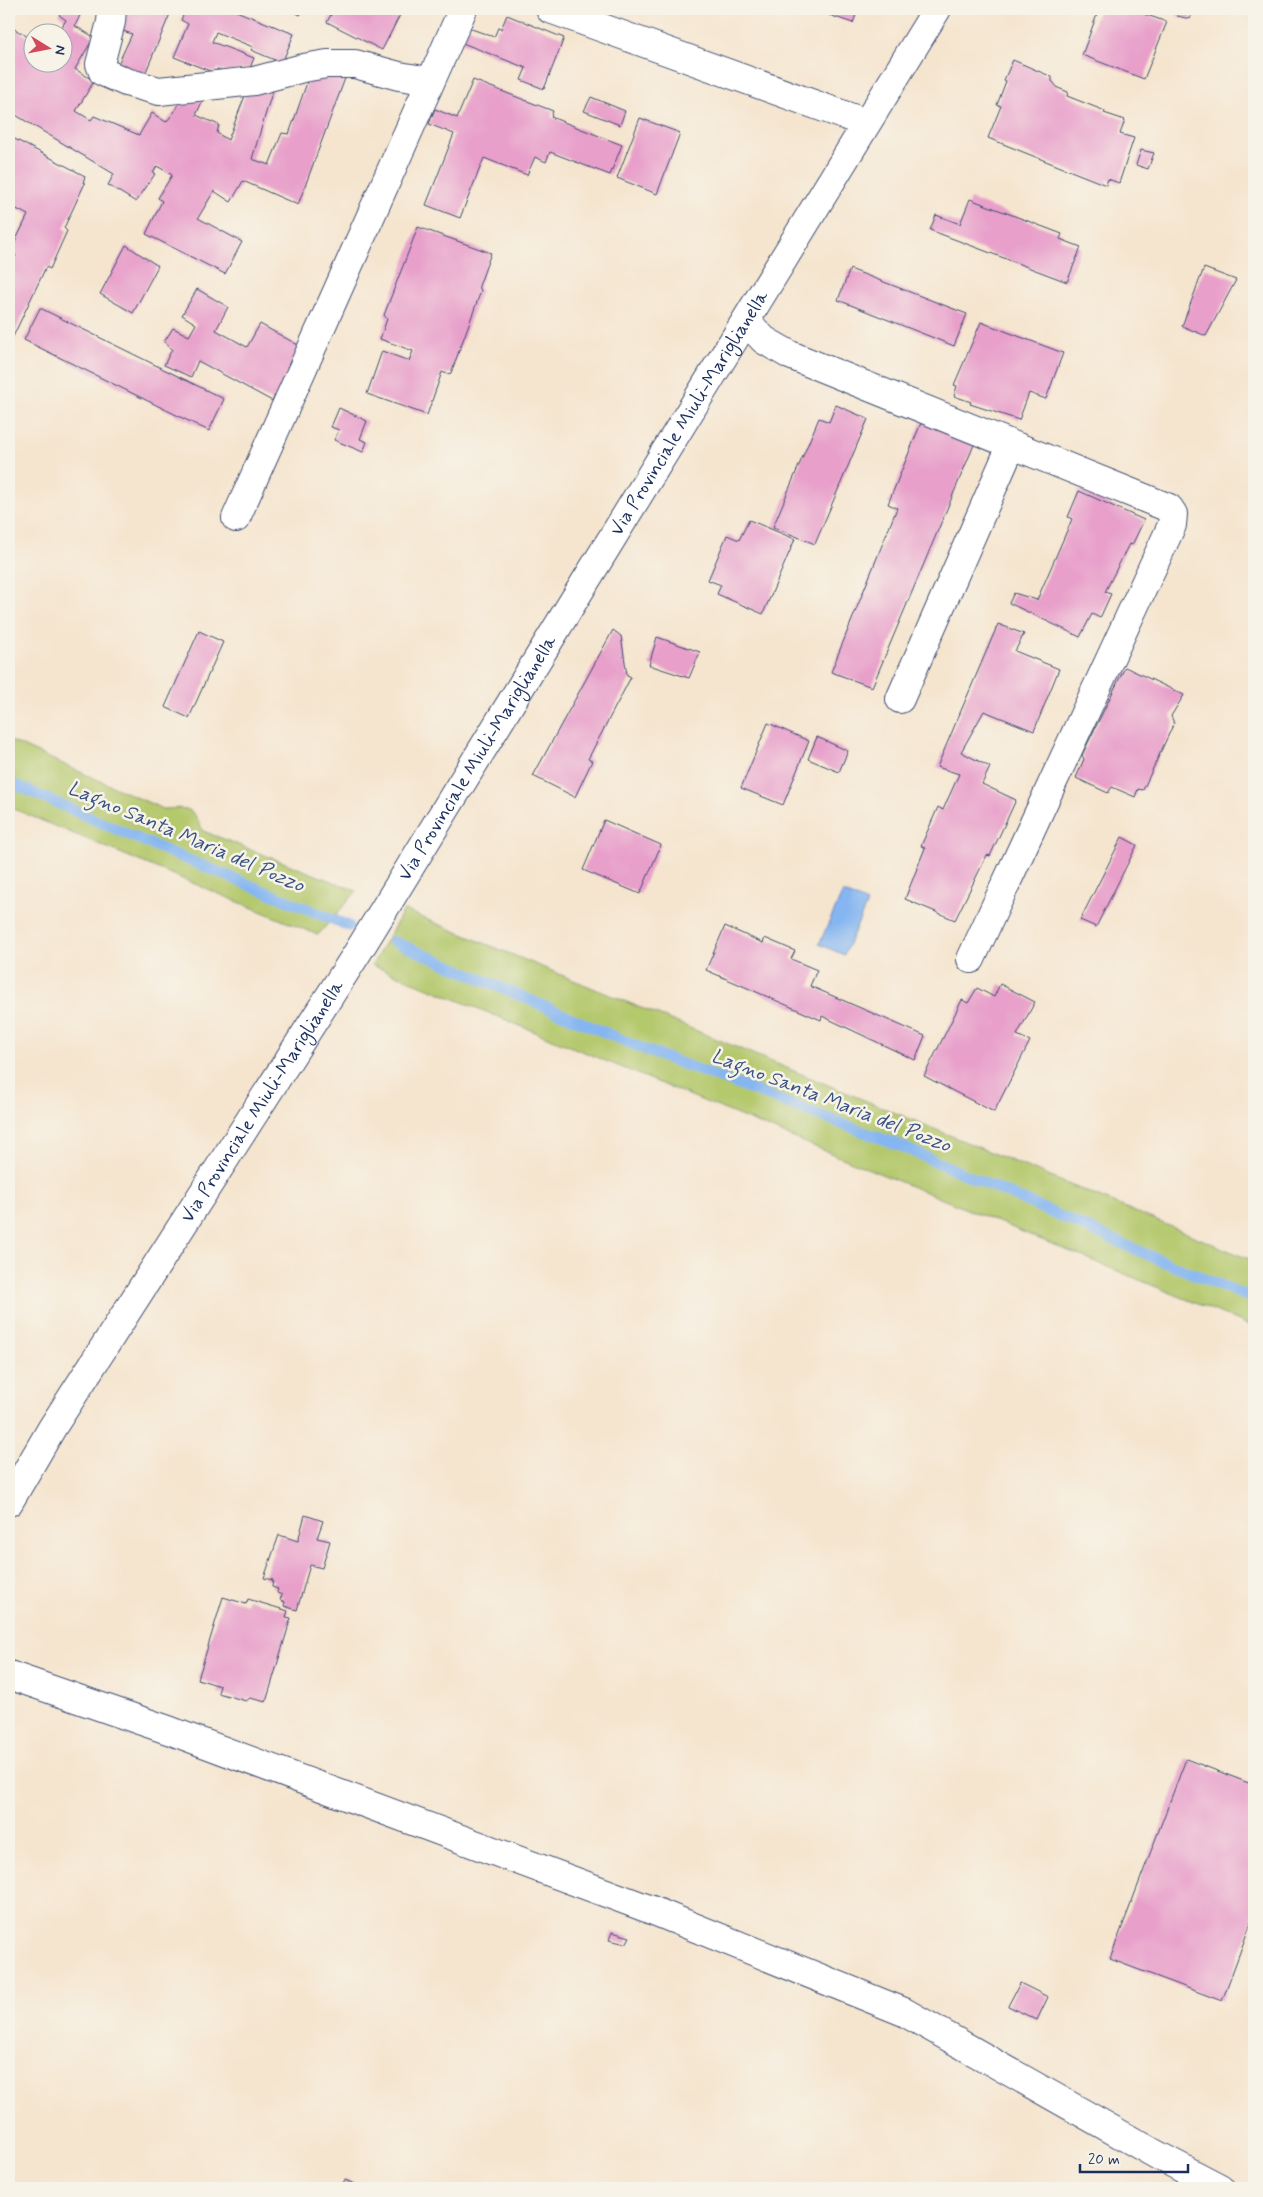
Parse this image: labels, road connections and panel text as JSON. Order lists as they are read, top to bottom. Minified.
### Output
{"streets":{"street":["Via Provinciale Miuli-Mariglianella"]},"water":["Lagno Santa Maria del Pozzo"],"scale_bar":"20 m","north":"right"}
